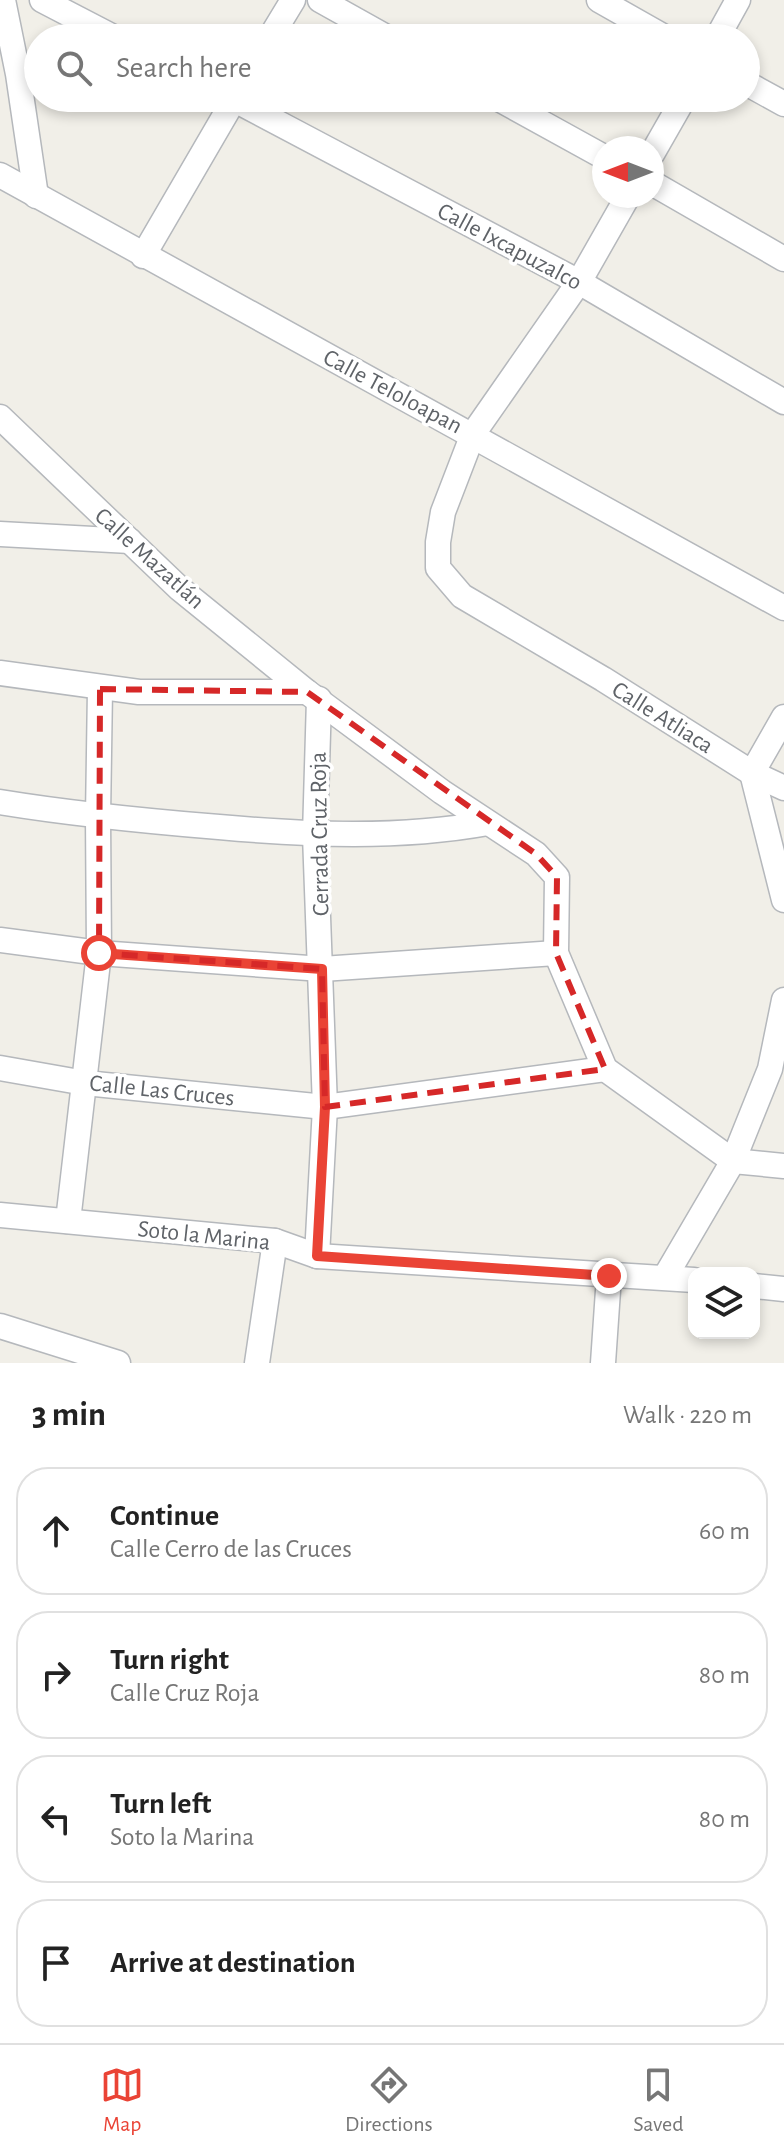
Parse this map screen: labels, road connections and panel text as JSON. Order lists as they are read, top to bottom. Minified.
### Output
{"streets":{"street":["Calle Ixcapuzalco","Calle Teloloapan","Calle Mazatlán","Calle Atliaca","Cerrada Cruz Roja","Calle Las Cruces","Soto la Marina"]},"crossings":[["Calle Teloloapan","Calle Atliaca"],["Calle Mazatlán","Cerrada Cruz Roja"],["Cerrada Cruz Roja","Calle Las Cruces"],["Cerrada Cruz Roja","Soto la Marina"]],"north":"left","page":{"search":"Search here","heading":["3 min","Walk · 220 m"],"list":[["Continue","Calle Cerro de las Cruces","60 m"],["Turn right","Calle Cruz Roja","80 m"],["Turn left","Soto la Marina","80 m"],"Arrive at destination"],"nav":["Map","Directions","Saved"]}}
